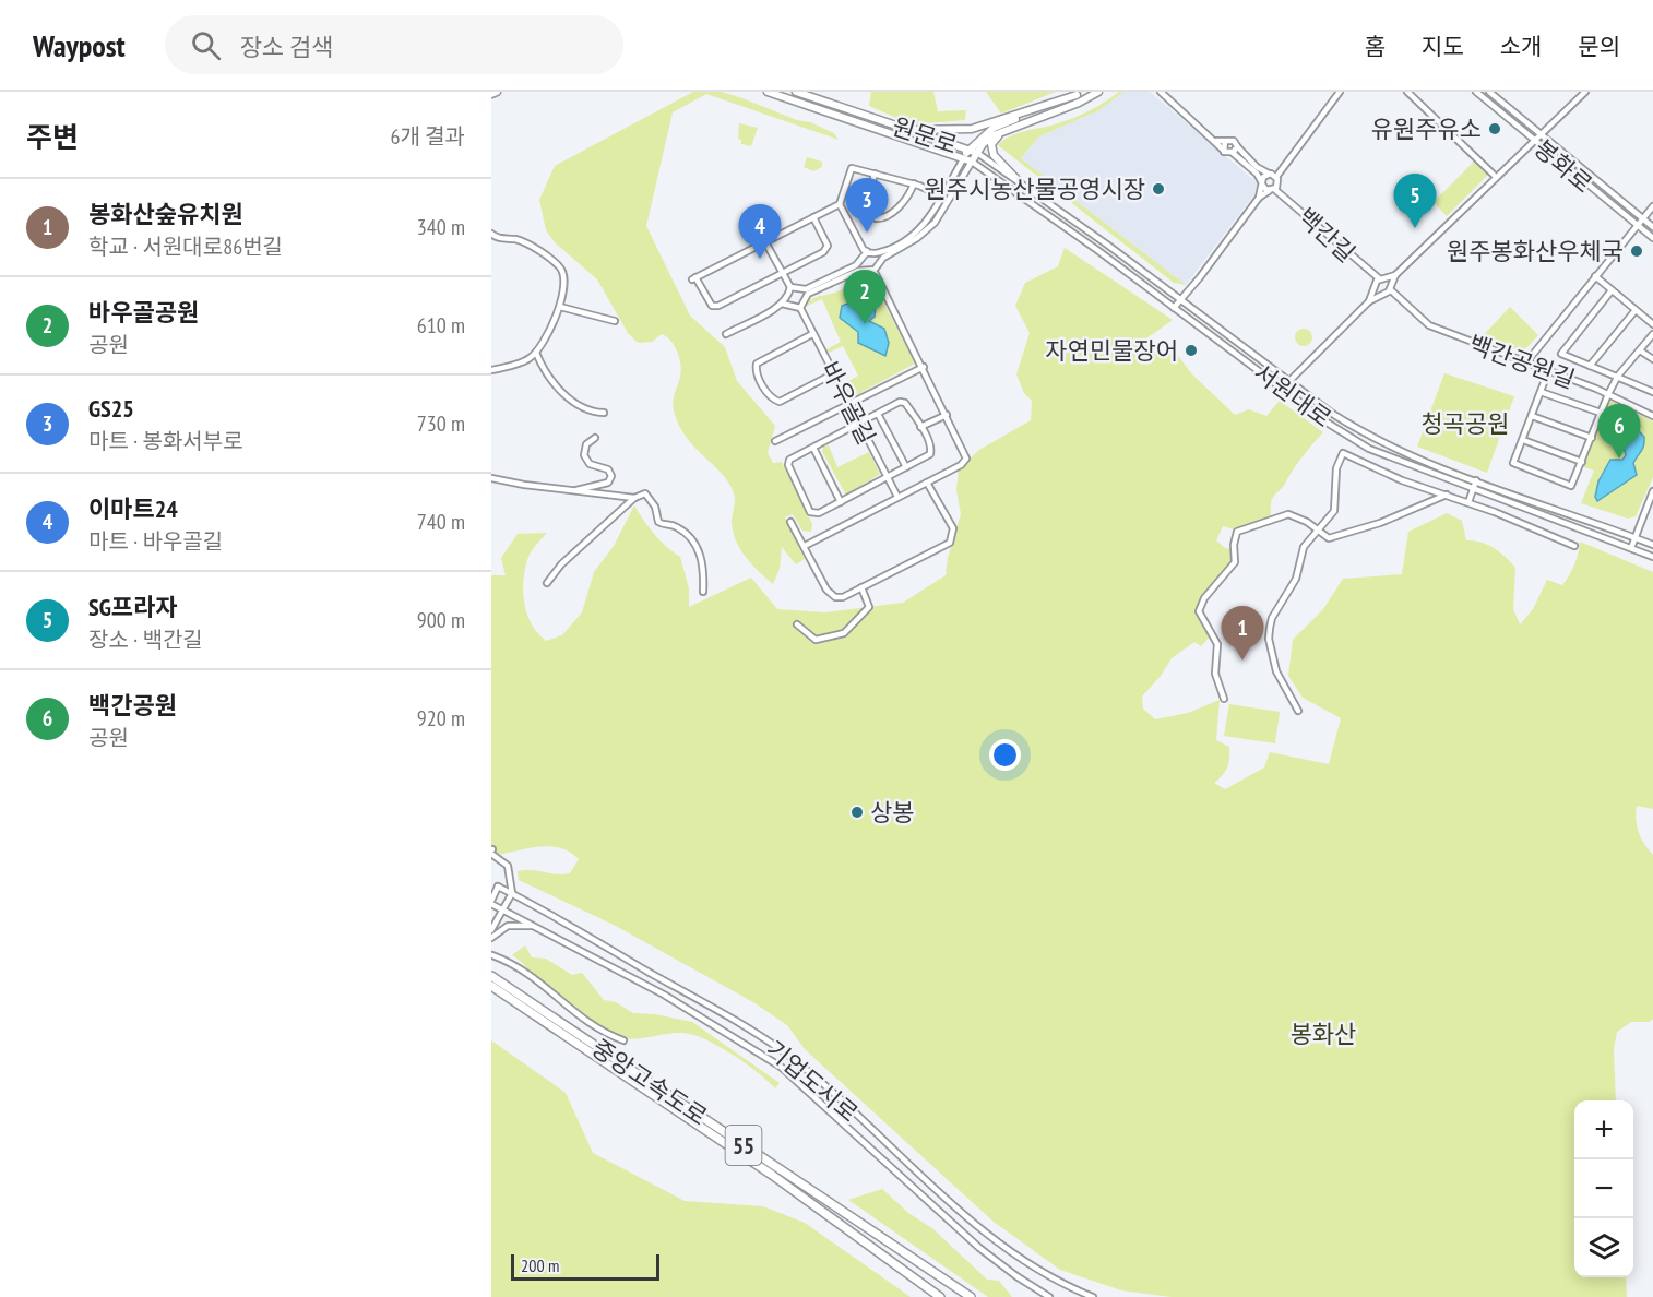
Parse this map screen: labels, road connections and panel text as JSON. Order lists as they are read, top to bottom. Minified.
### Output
{"streets":{"highway":["중앙고속도로","55"],"main road":["원문로"],"street":["봉화로","백간길","백간공원길","서원대로","바우골길","기업도시로"]},"crossings":[["원문로","서원대로"]],"parks":["청곡공원","봉화산"],"places":["유원주유소","원주시농산물공영시장","원주봉화산우체국","자연민물장어","상봉"],"scale_bar":"200 m","page":{"header":"Waypost","search":"장소 검색","nav":["홈","지도","소개","문의"],"heading":["주변","6개 결과"],"pins":["5","3","4","2","6","1"],"list":[{"mark":"1","name":"봉화산숲유치원","note":"학교 · 서원대로86번길","value":"340 m"},{"mark":"2","name":"바우골공원","note":"공원","value":"610 m"},{"mark":"3","name":"GS25","note":"마트 · 봉화서부로","value":"730 m"},{"mark":"4","name":"이마트24","note":"마트 · 바우골길","value":"740 m"},{"mark":"5","name":"SG프라자","note":"장소 · 백간길","value":"900 m"},{"mark":"6","name":"백간공원","note":"공원","value":"920 m"}],"map_buttons":["+","−"],"scale":"200 m"}}
